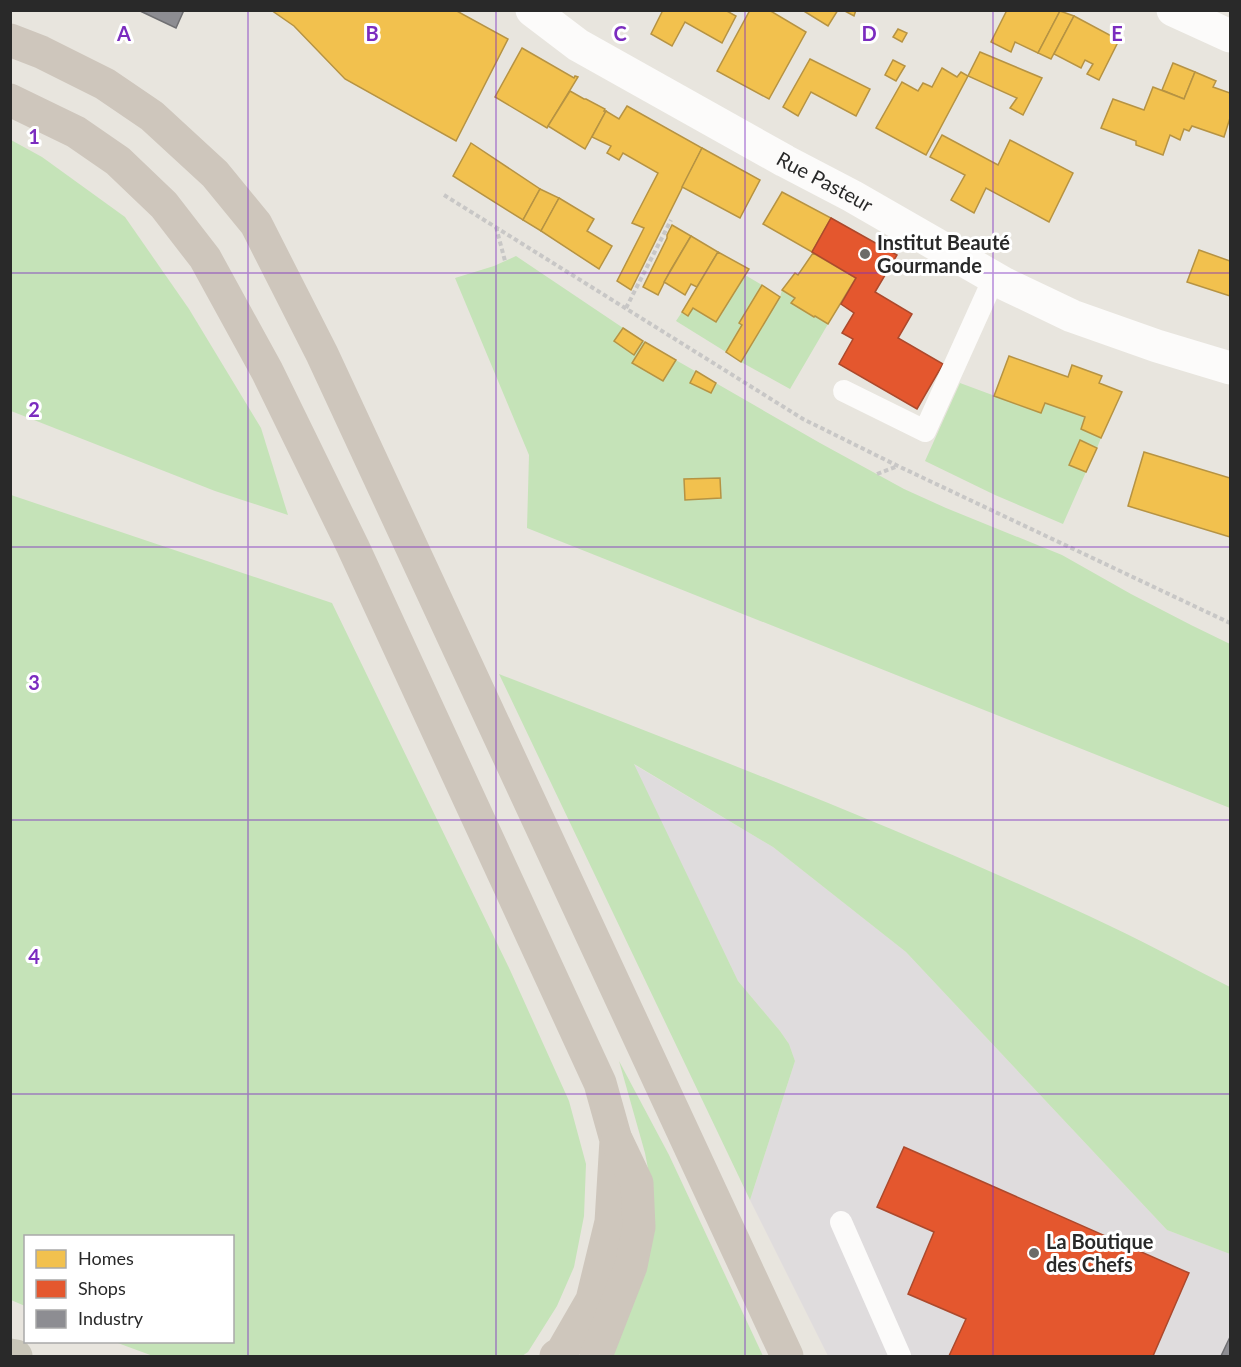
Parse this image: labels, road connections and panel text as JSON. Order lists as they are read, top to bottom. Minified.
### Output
{"streets":{"main road":["Rue Pasteur"]},"places":["Institut Beauté Gourmande","La Boutique des Chefs"],"legend":["Homes","Shops","Industry"],"grid":{"columns":["A","B","C","D","E"],"rows":["1","2","3","4"]}}
